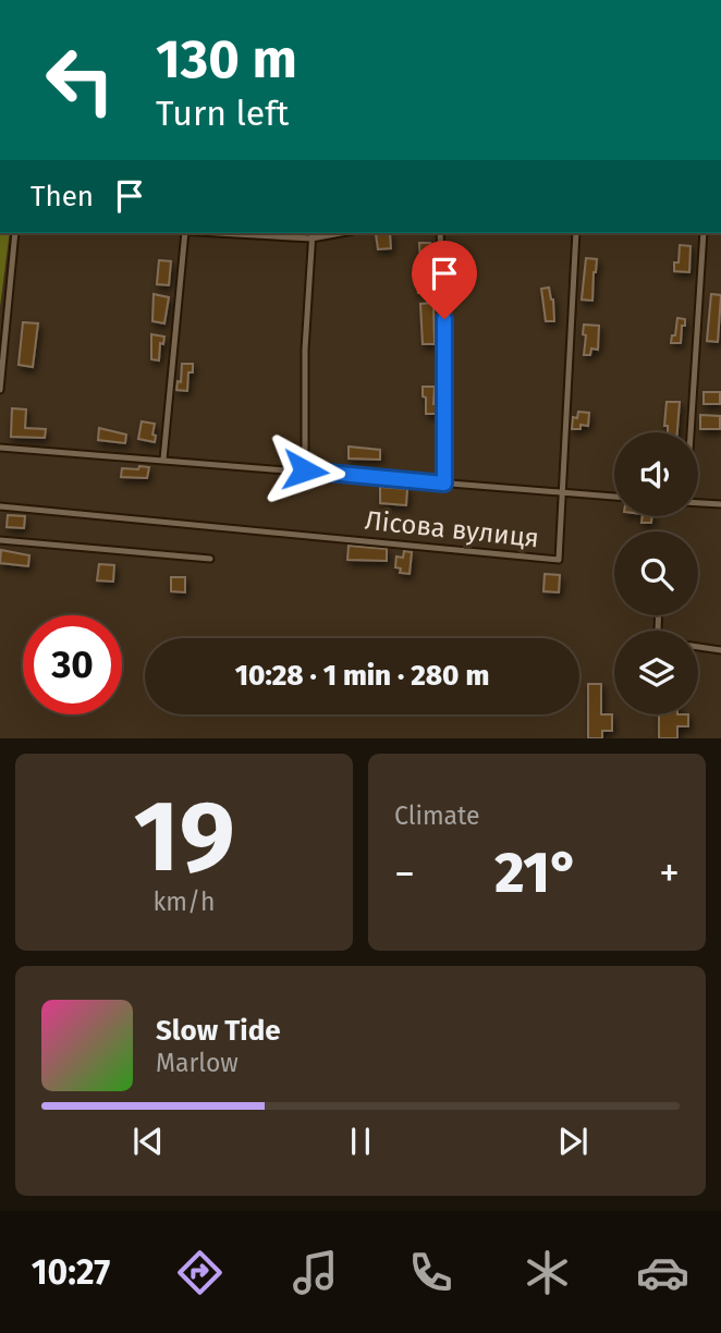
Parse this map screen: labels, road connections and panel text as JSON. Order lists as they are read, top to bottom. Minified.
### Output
{"streets":{"street":["Лісова вулиця"]},"page":{"turn":["130 m","Turn left"],"then":"Then","limit":"30","trip":"10:28 · 1 min · 280 m","tile":[["19","km/h"],"Climate"],"heat":["−","21°","+"],"song":["Slow Tide","Marlow"],"tabs":"10:27"}}
